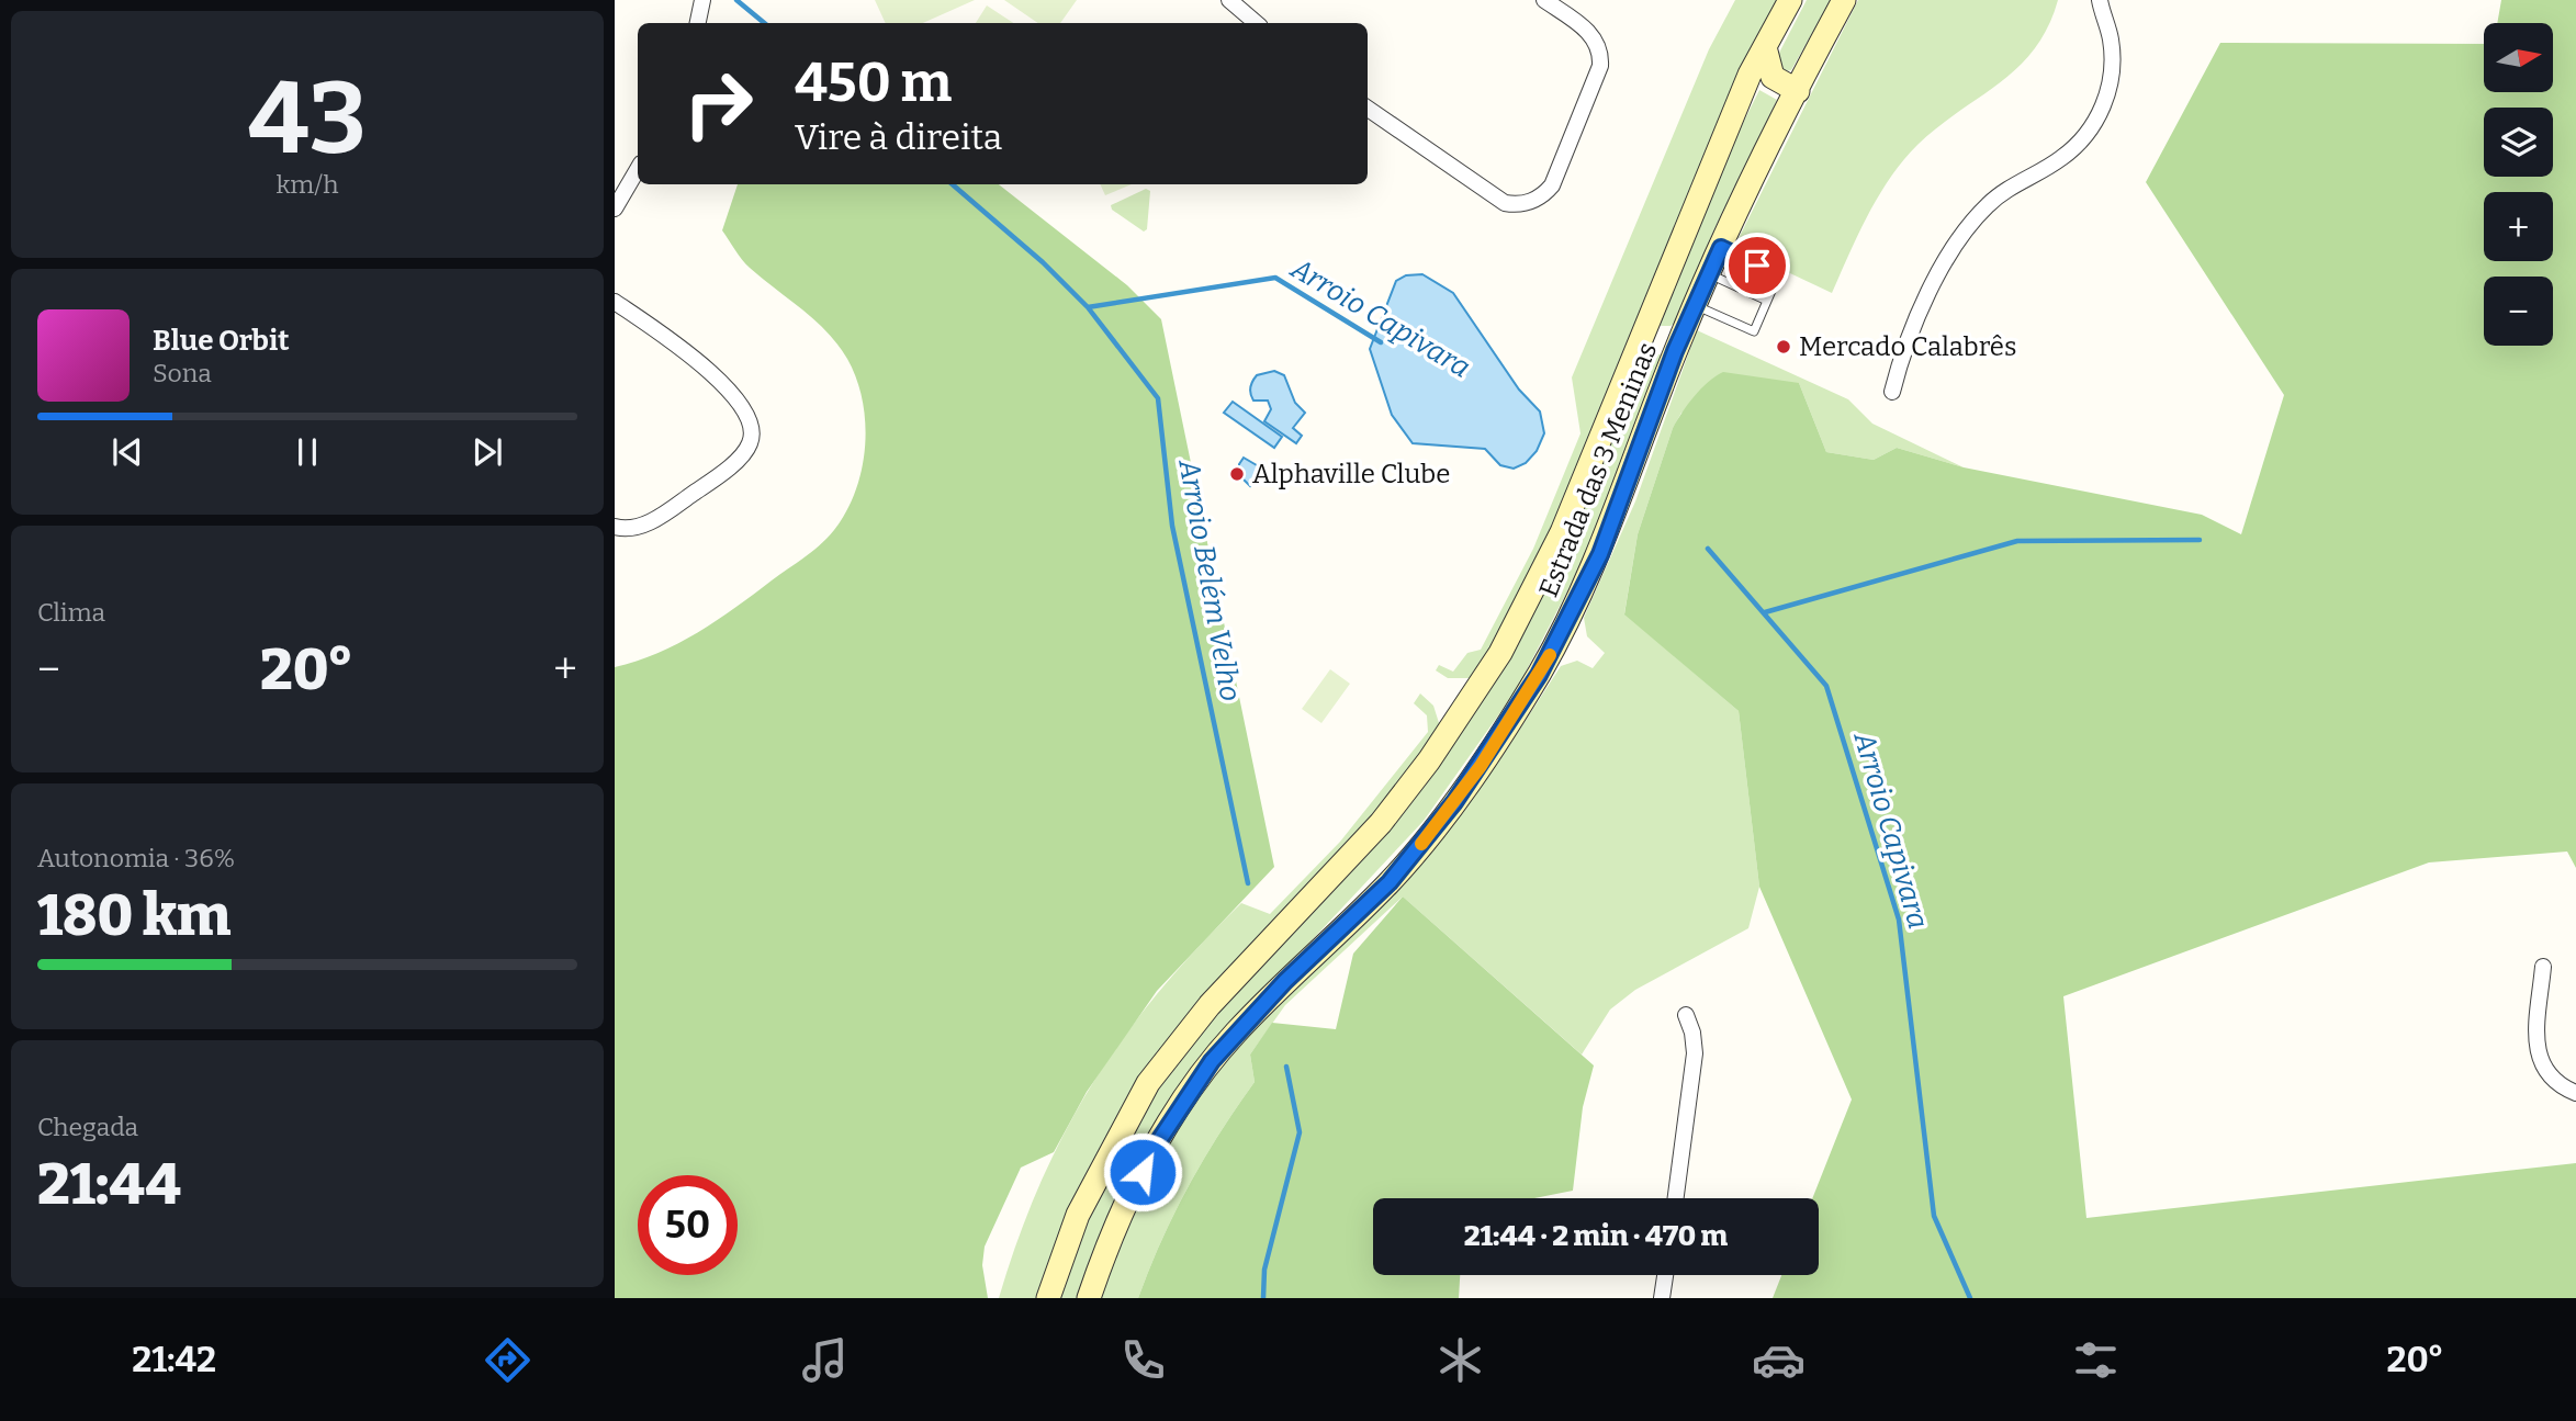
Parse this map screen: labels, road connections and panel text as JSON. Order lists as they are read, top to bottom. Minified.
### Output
{"streets":{"main road":["Estrada das 3 Meninas"]},"water":["Arroio Capivara","Arroio Belém Velho"],"places":["Mercado Calabrês","Alphaville Clube"],"north":"right","page":{"tile":[["43","km/h"],"Clima",["Autonomia · 36%","180 km"],["Chegada","21:44"]],"map_buttons":["+","−"],"turn":["450 m","Vire à direita"],"song":["Blue Orbit","Sona"],"heat":["−","20°","+"],"limit":"50","trip":"21:44 · 2 min · 470 m","tabs":["21:42","20°"]}}
